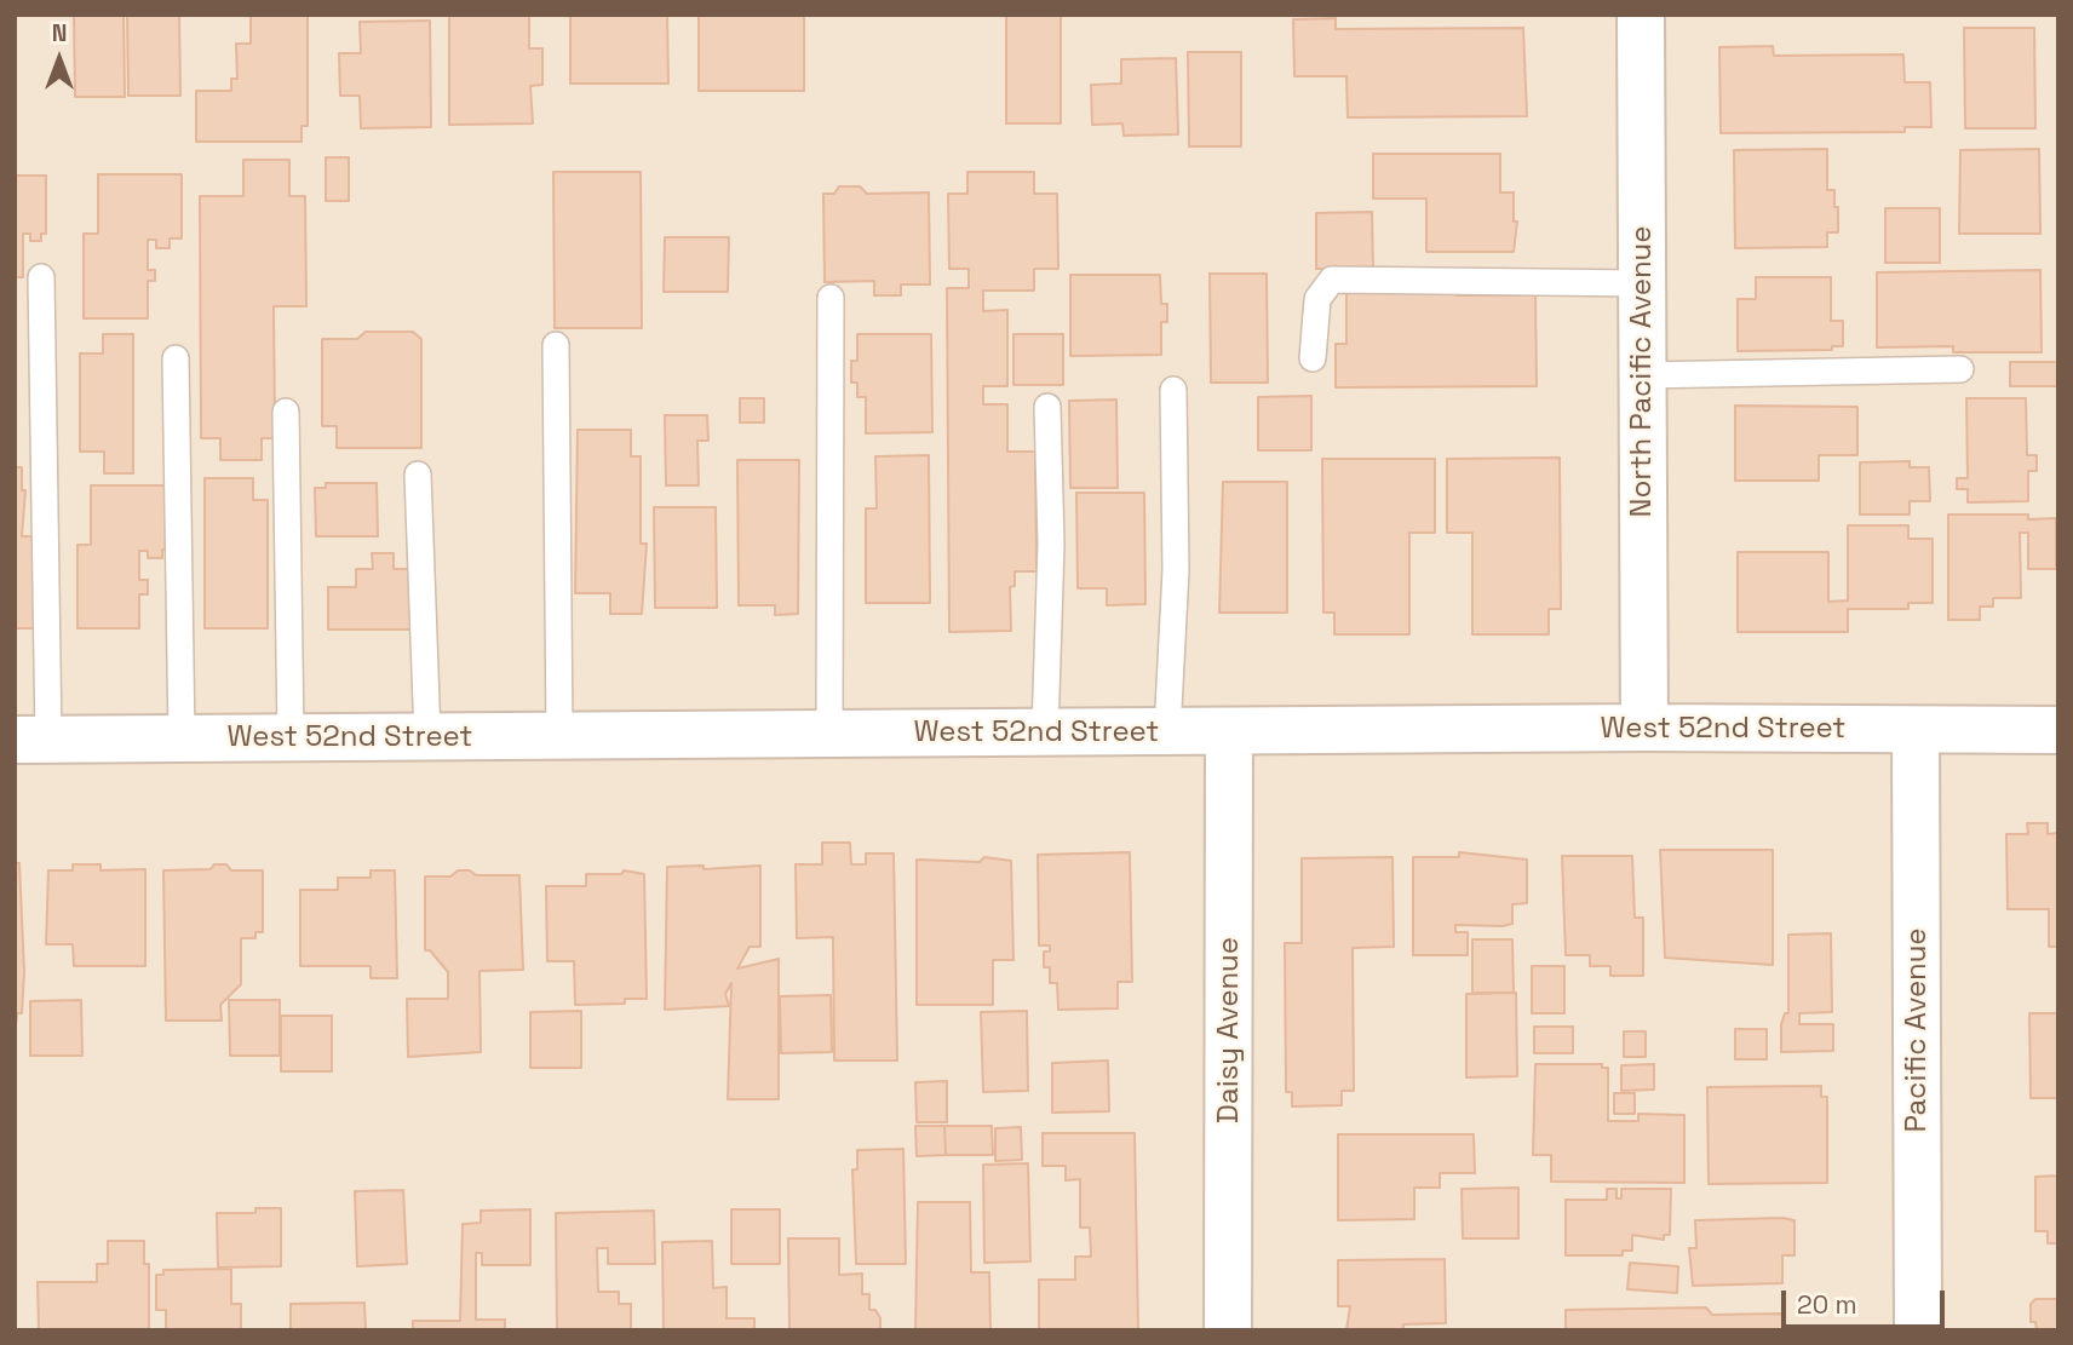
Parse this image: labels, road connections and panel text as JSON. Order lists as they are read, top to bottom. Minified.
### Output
{"streets":{"street":["North Pacific Avenue","West 52nd Street","Daisy Avenue","Pacific Avenue"]},"crossings":[["North Pacific Avenue","West 52nd Street"],["West 52nd Street","Daisy Avenue"],["West 52nd Street","Pacific Avenue"]],"scale_bar":"20 m","north":"top"}
